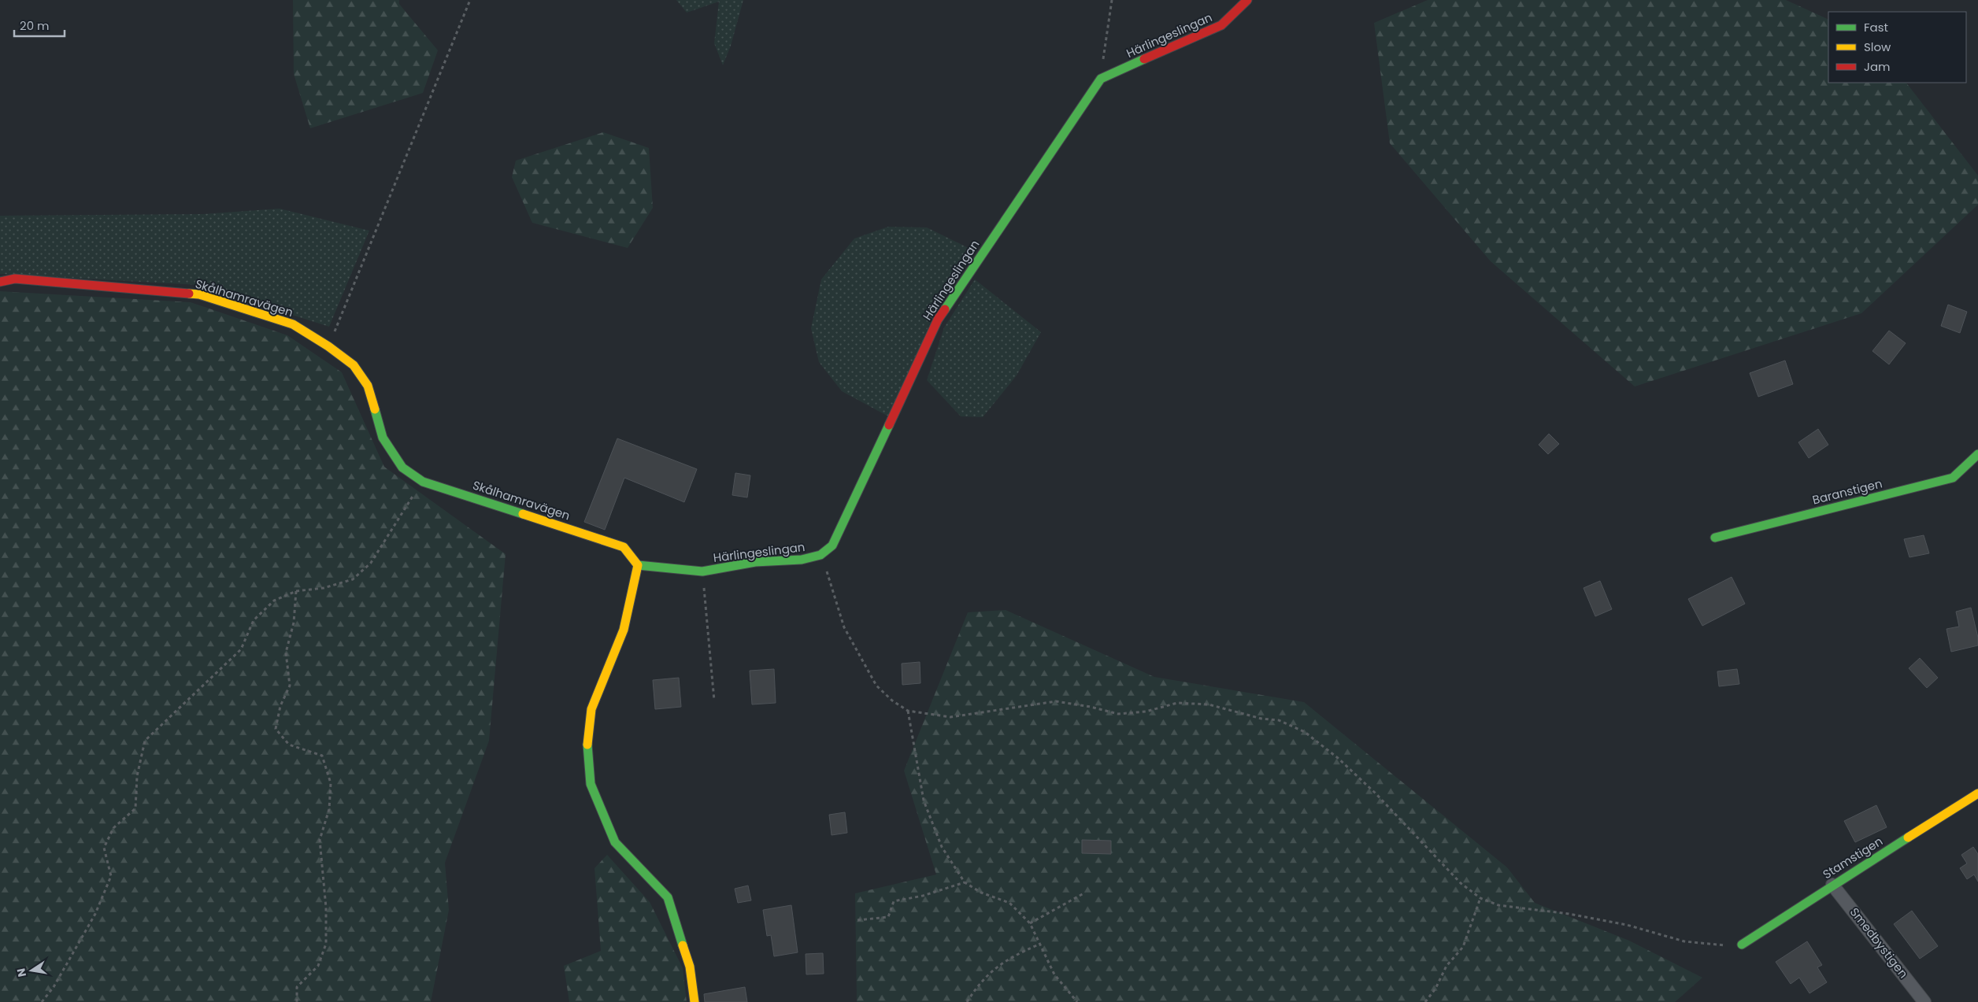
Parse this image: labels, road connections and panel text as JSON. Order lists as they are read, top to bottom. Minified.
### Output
{"streets":{"street":["Härlingeslingan","Skålhamravägen","Baranstigen","Stamstigen","Smedbystigen"]},"crossings":[["Härlingeslingan","Skålhamravägen"],["Stamstigen","Smedbystigen"]],"legend":["Fast","Slow","Jam"],"scale_bar":"20 m","north":"left"}
